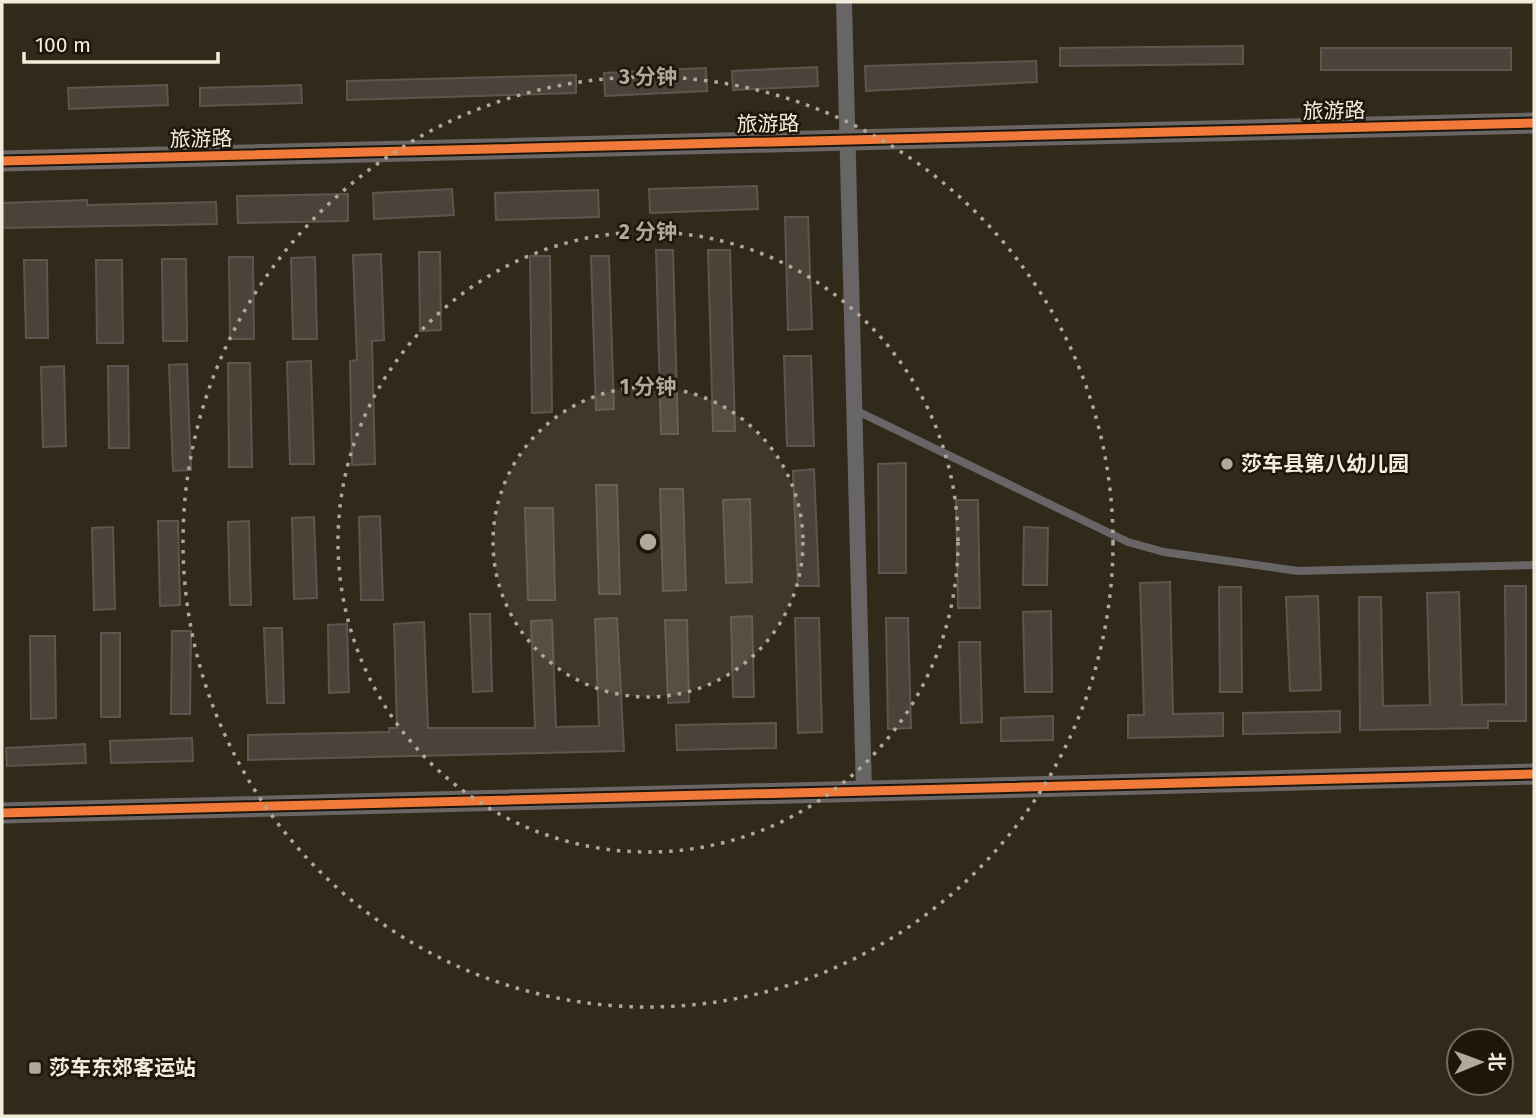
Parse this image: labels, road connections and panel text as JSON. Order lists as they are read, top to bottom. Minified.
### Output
{"streets":{"street":["旅游路"]},"places":{"other":["莎车县第八幼儿园"],"transit":["莎车东郊客运站"]},"scale_bar":"100 m","north":"right","rings":["3 分钟","2 分钟","1 分钟"]}
